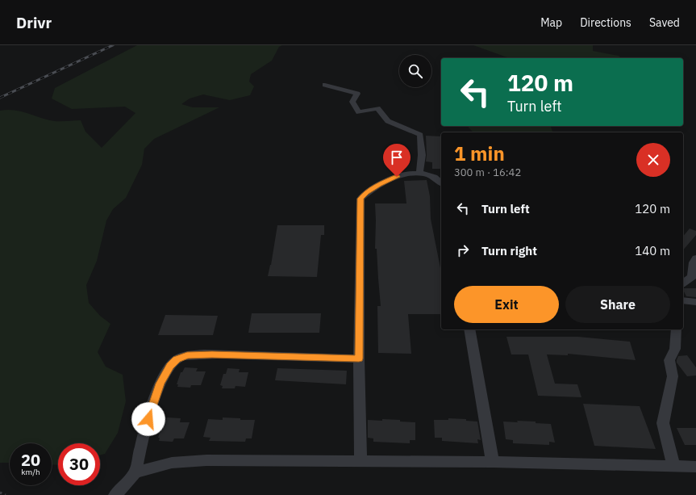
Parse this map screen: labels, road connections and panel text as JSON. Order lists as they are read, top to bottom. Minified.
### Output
{"page":{"header":"Drivr","nav":["Map","Directions","Saved"],"turn":["120 m","Turn left"],"heading":["1 min","300 m · 16:42"],"list":[{"name":"Turn left","value":"120 m"},{"name":"Turn right","value":"140 m"}],"buttons":["Exit","Share"],"speed":"20 km/h","limit":"30"}}
